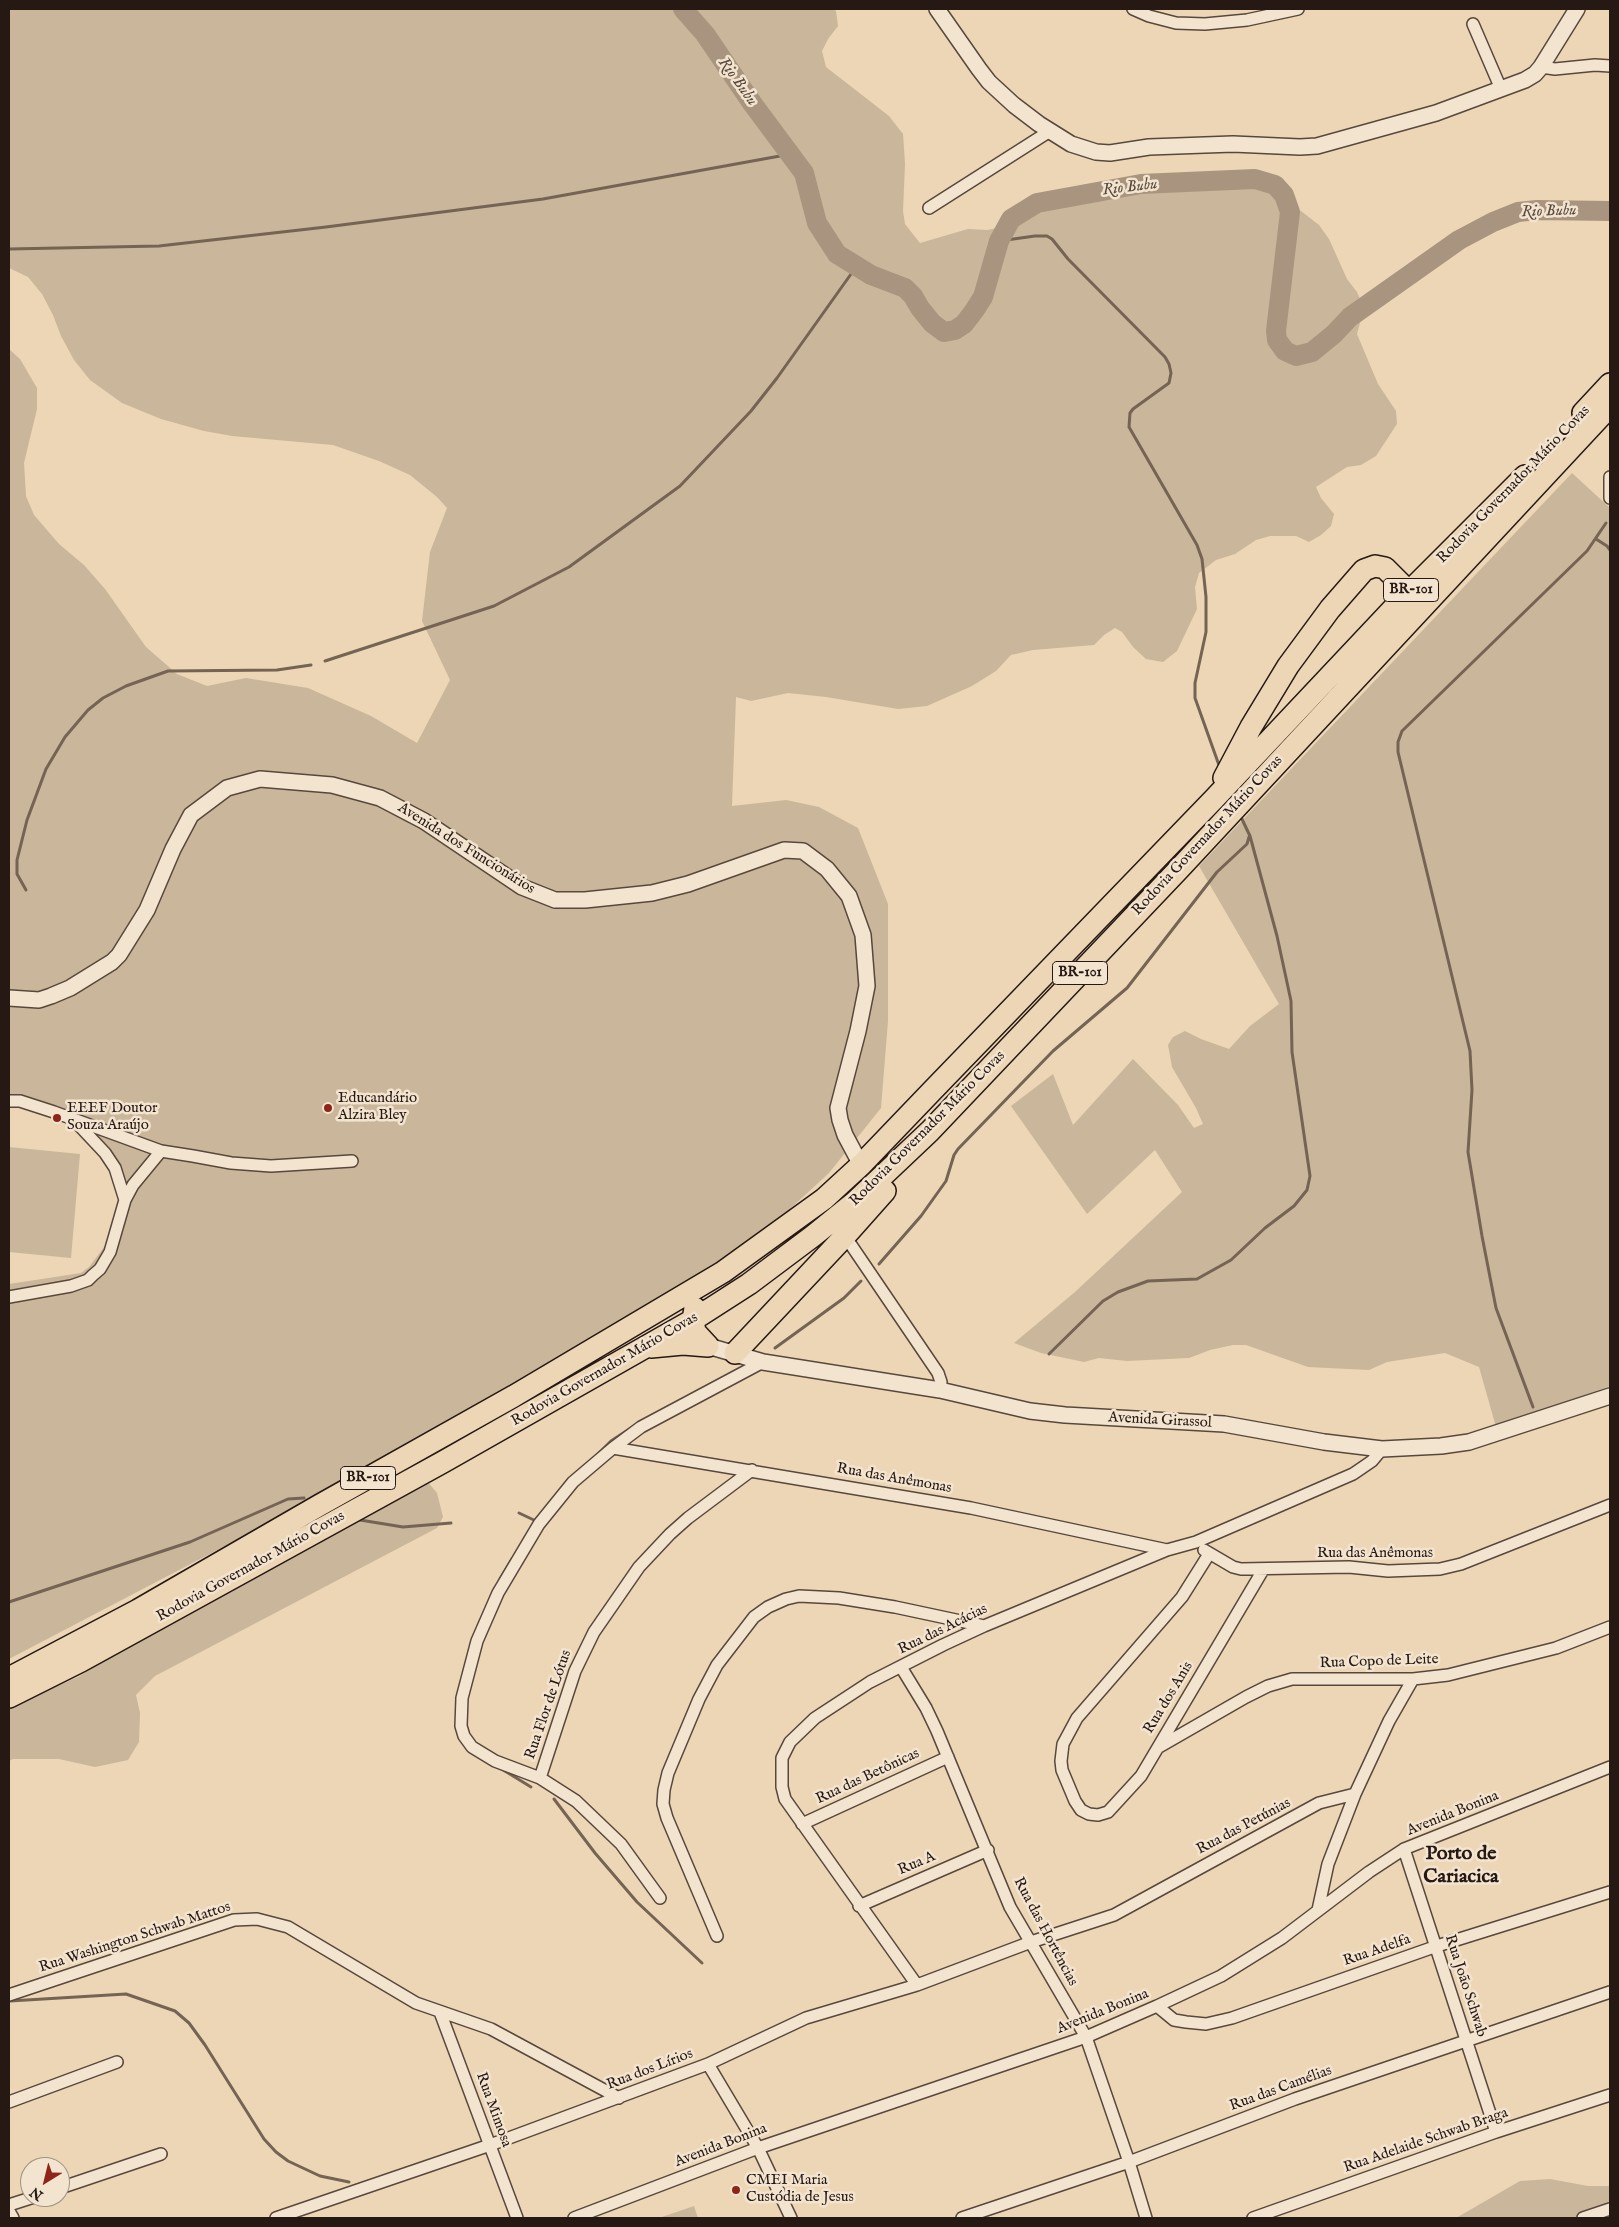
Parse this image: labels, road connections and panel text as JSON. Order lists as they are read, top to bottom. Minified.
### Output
{"streets":{"highway":["Rodovia Governador Mário Covas","BR-101"],"street":["Avenida dos Funcionários","Avenida Girassol","Rua das Anêmonas","Rua das Acácias","Rua Copo de Leite","Rua dos Anis","Rua Flor de Lótus","Rua das Betônicas","Avenida Bonina","Rua das Petúnias","Rua A","Rua das Hortências","Rua Washington Schwab Mattos","Rua Adelfa","Rua João Schwab","Rua dos Lírios","Rua das Camélias","Rua Mimosa","Rua Adelaide Schwab Braga"]},"crossings":[["Rodovia Governador Mário Covas","Avenida dos Funcionários"],["Avenida Girassol","Rua das Acácias"],["Rua das Anêmonas","Rua das Acácias"],["Rua das Anêmonas","Rua dos Anis"],["Rua das Anêmonas","Rua Flor de Lótus"],["Rua das Acácias","Rua das Betônicas"],["Rua das Acácias","Rua A"],["Rua das Acácias","Rua das Hortências"],["Rua das Acácias","Rua dos Lírios"],["Rua Copo de Leite","Rua dos Anis"],["Rua das Betônicas","Rua das Hortências"],["Avenida Bonina","Rua das Hortências"],["Avenida Bonina","Rua Adelfa"],["Avenida Bonina","Rua João Schwab"],["Rua das Petúnias","Rua das Hortências"],["Rua das Petúnias","Rua dos Lírios"],["Rua A","Rua das Hortências"],["Rua das Hortências","Rua dos Lírios"],["Rua das Hortências","Rua das Camélias"],["Rua Washington Schwab Mattos","Rua dos Lírios"],["Rua Washington Schwab Mattos","Rua Mimosa"],["Rua Adelfa","Rua João Schwab"],["Rua João Schwab","Rua das Camélias"],["Rua João Schwab","Rua Adelaide Schwab Braga"],["Rua dos Lírios","Rua Mimosa"]],"districts":["Porto de Cariacica"],"water":["Rio Bubu"],"places":["Educandário Alzira Bley","EEEF Doutor Souza Araújo","CMEI Maria Custódia de Jesus"],"north":"bottom left"}
